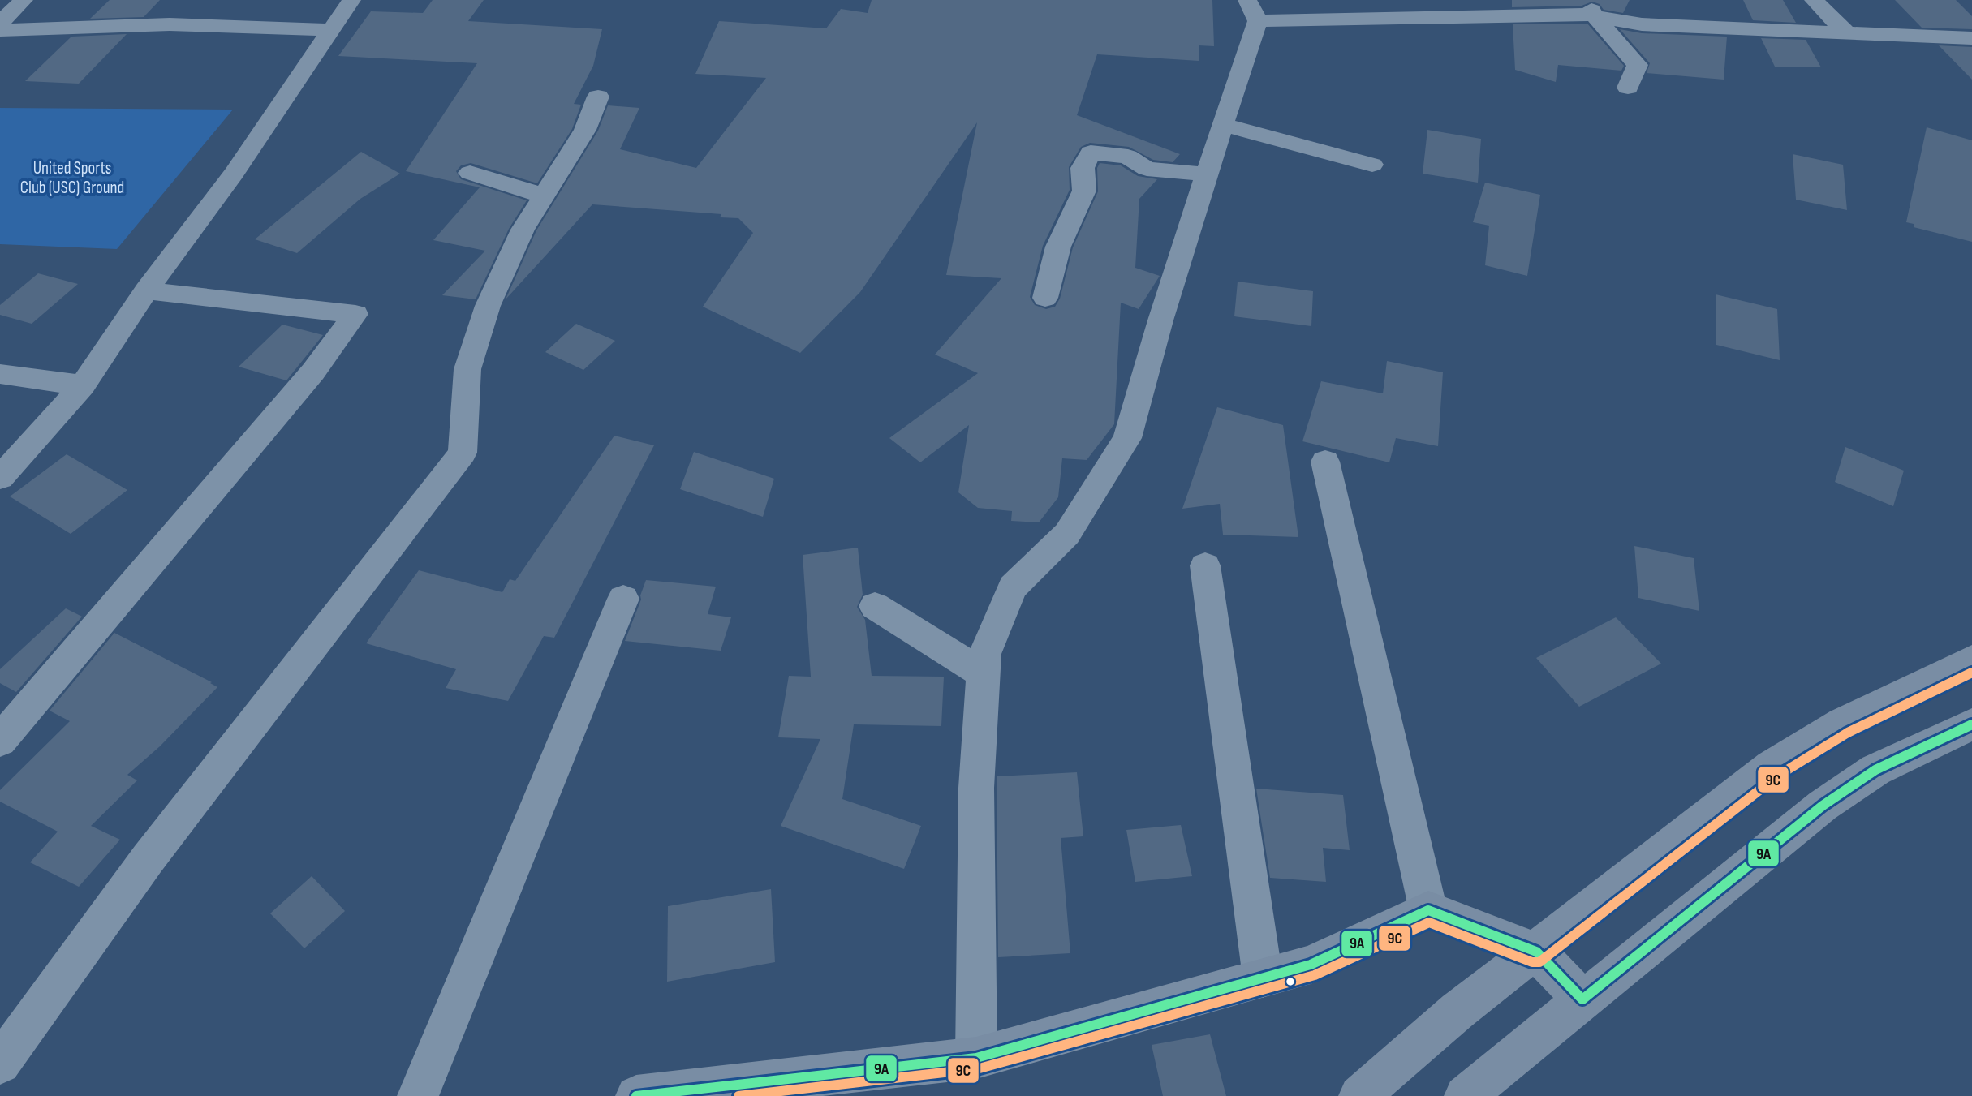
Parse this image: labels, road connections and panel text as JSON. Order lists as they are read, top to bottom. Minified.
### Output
{"parks":["United Sports Club (USC) Ground"],"lines":["transit line 9C","transit line 9A"]}
